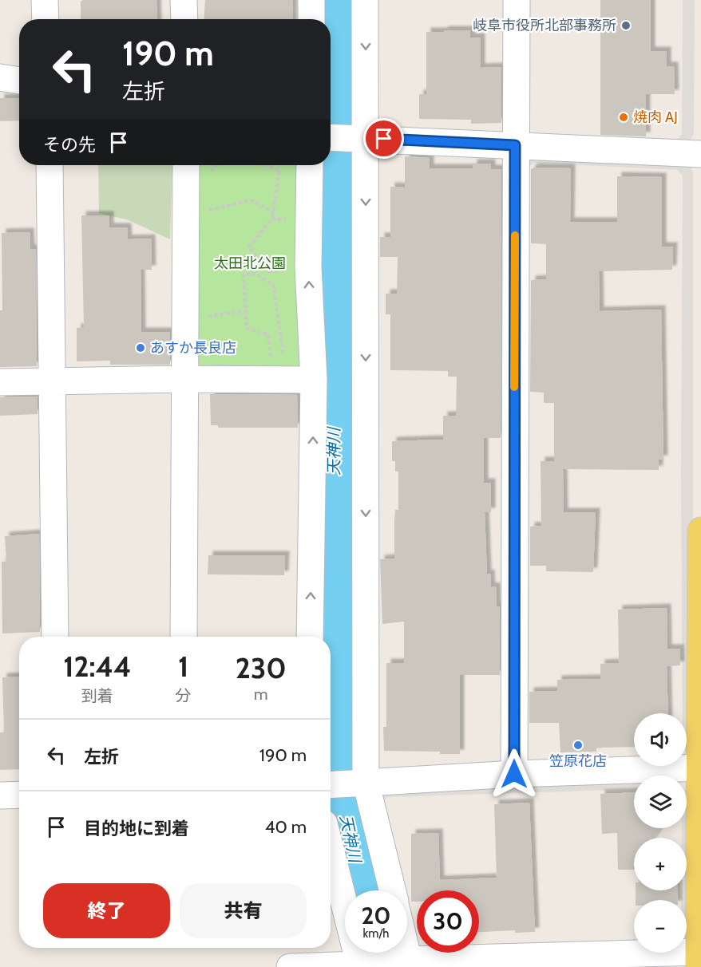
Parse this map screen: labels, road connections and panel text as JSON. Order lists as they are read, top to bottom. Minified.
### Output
{"water":["天神川"],"parks":["太田北公園"],"places":["岐阜市役所北部事務所","焼肉 AJ","あすか長良店","笠原花店"],"page":{"turn":["190 m","左折"],"then":"その先","eta":["12:44","到着","1","分","230","m"],"map_buttons":["+","−"],"list":[{"name":"左折","value":"190 m"},{"name":"目的地に到着","value":"40 m"}],"buttons":["終了","共有"],"speed":"20 km/h","limit":"30"}}
